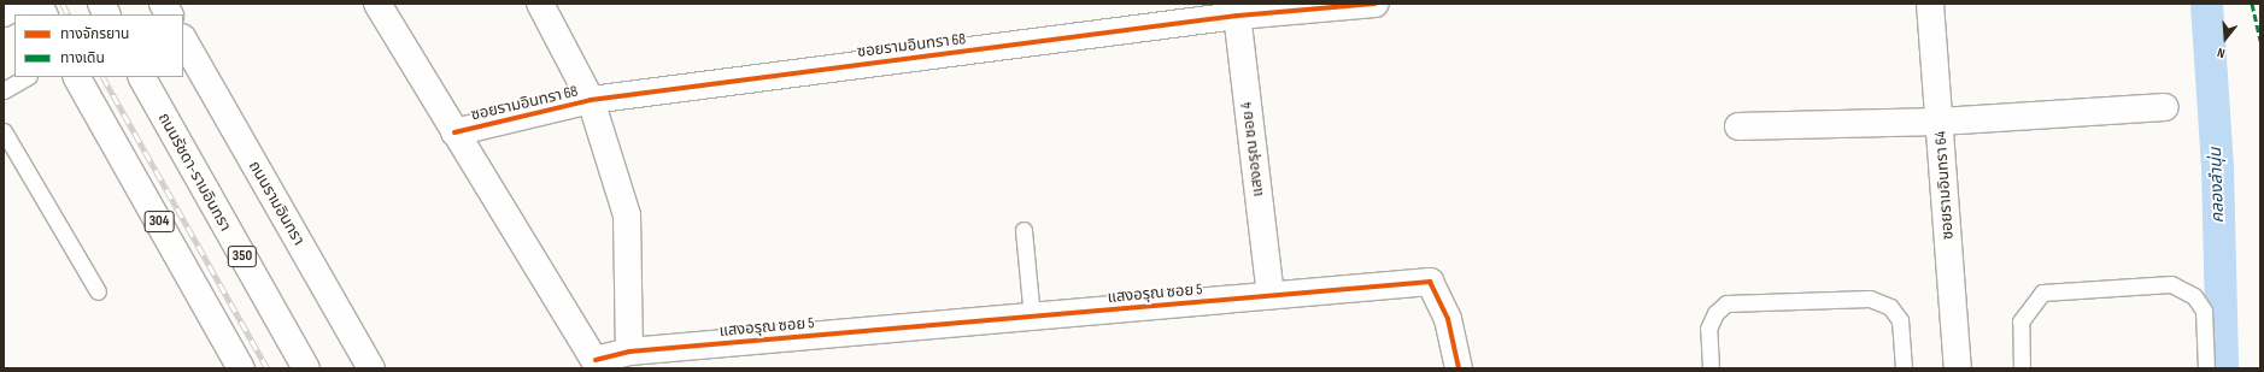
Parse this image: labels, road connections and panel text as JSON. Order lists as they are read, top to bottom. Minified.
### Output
{"streets":{"main road":["ซอยรามอินทรา 68","แสงอรุณ ซอย 4","ถนนรัชดา-รามอินทรา","ซอยรามอินทรา 64","ถนนรามอินทรา","304","350","แสงอรุณ ซอย 5"]},"crossings":[["ซอยรามอินทรา 68","แสงอรุณ ซอย 4"],["ซอยรามอินทรา 68","แสงอรุณ ซอย 5"],["แสงอรุณ ซอย 4","แสงอรุณ ซอย 5"]],"water":["คลองลำนุ่น"],"legend":["ทางจักรยาน","ทางเดิน"],"north":"bottom"}
